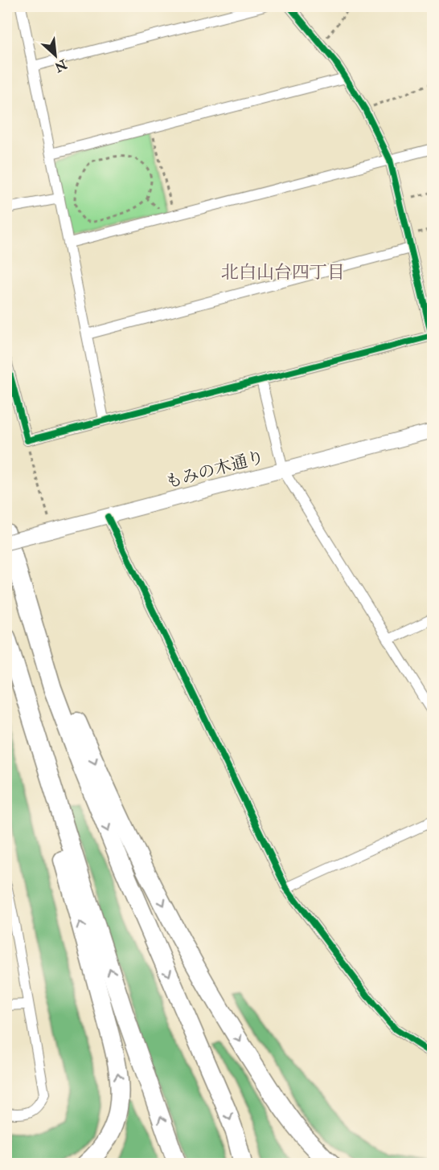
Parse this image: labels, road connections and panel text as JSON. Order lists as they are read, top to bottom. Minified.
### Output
{"streets":{"street":["もみの木通り"]},"districts":["北白山台四丁目"],"north":"bottom right"}
